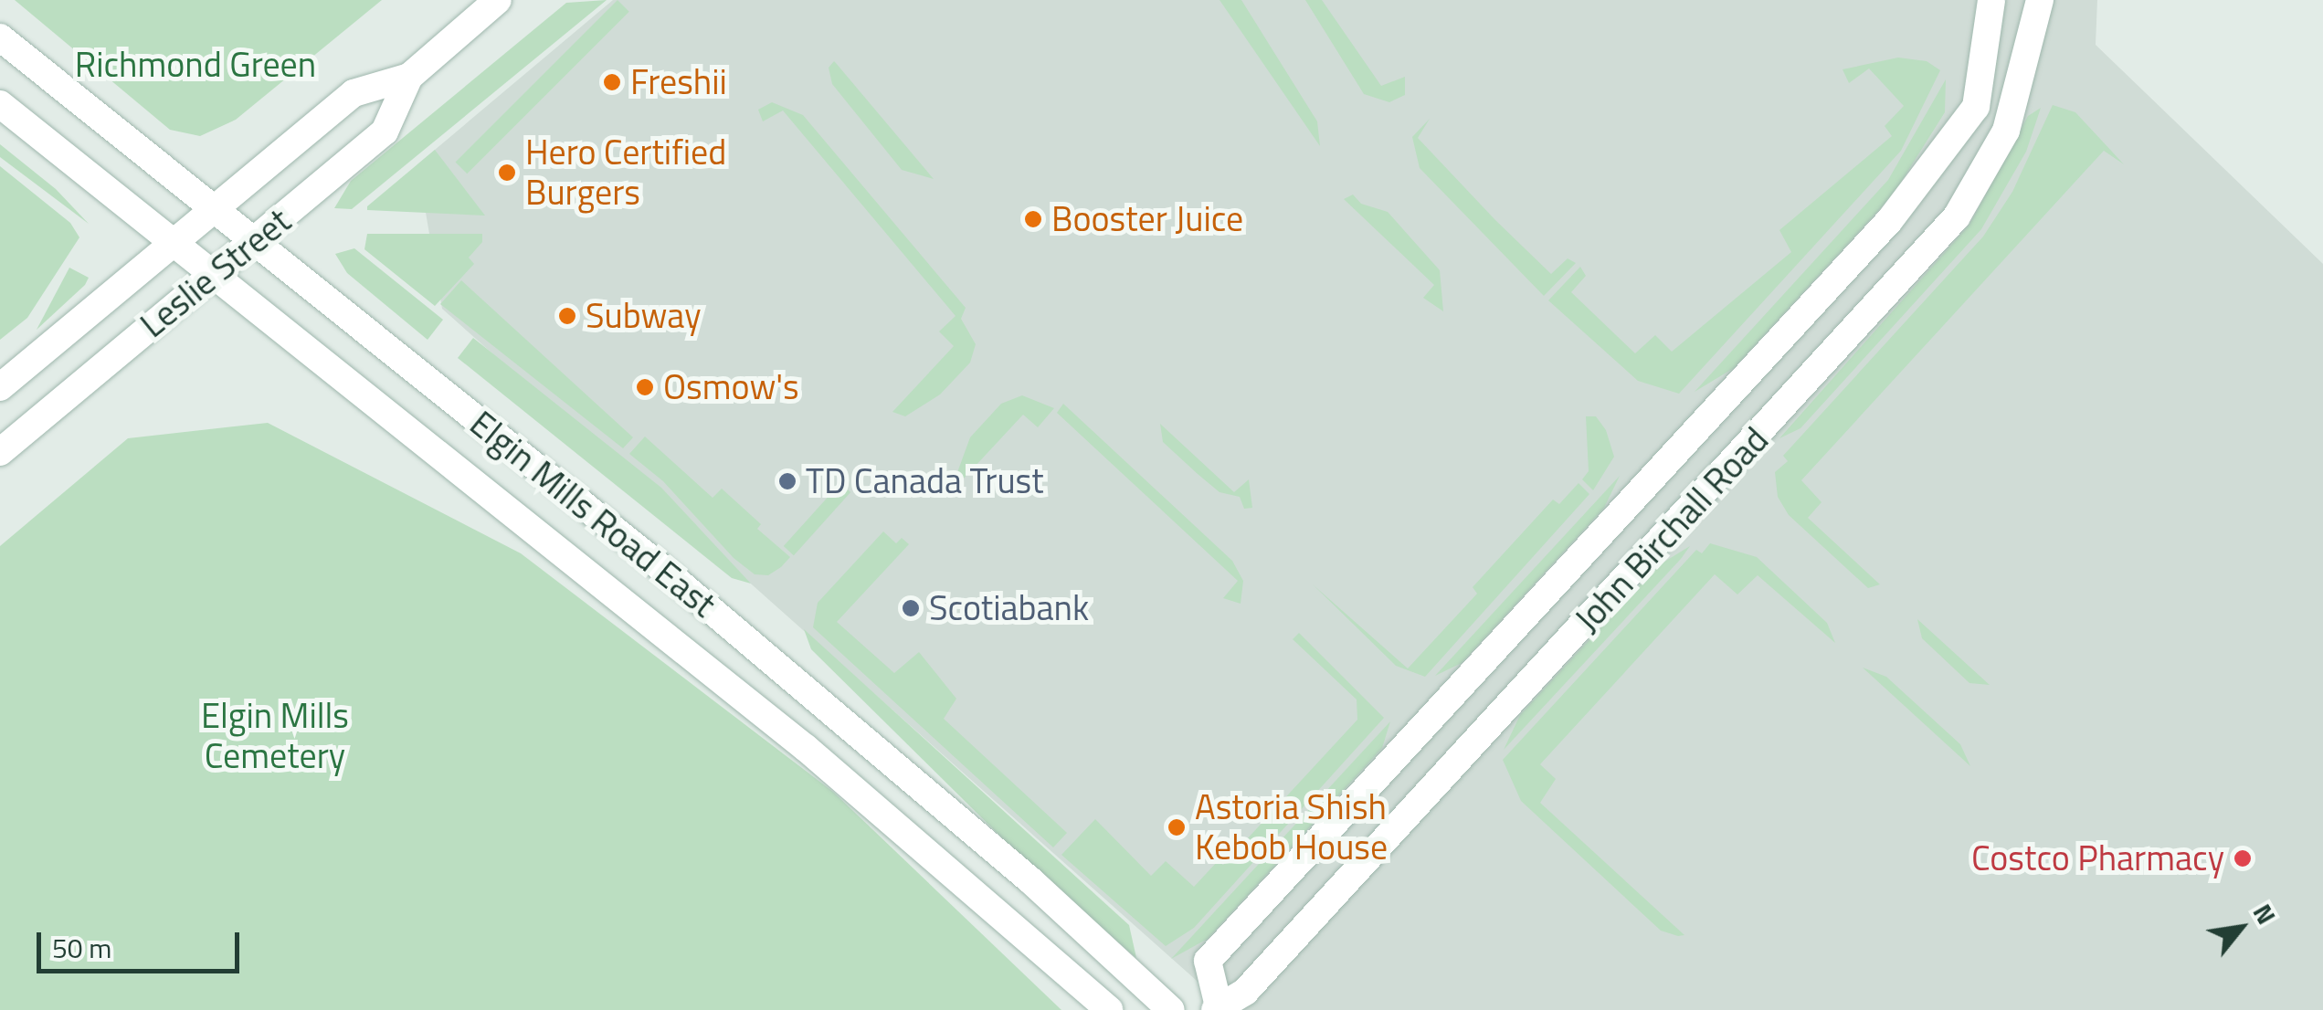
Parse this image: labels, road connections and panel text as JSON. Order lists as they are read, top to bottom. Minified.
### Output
{"streets":{"main road":["Leslie Street","Elgin Mills Road East","John Birchall Road"]},"crossings":[["Leslie Street","Elgin Mills Road East"]],"parks":["Richmond Green","Elgin Mills Cemetery"],"places":["Freshii","Hero Certified Burgers","Booster Juice","Subway","Osmow's","TD Canada Trust","Scotiabank","Astoria Shish Kebob House","Costco Pharmacy"],"scale_bar":"50 m","north":"top right"}
